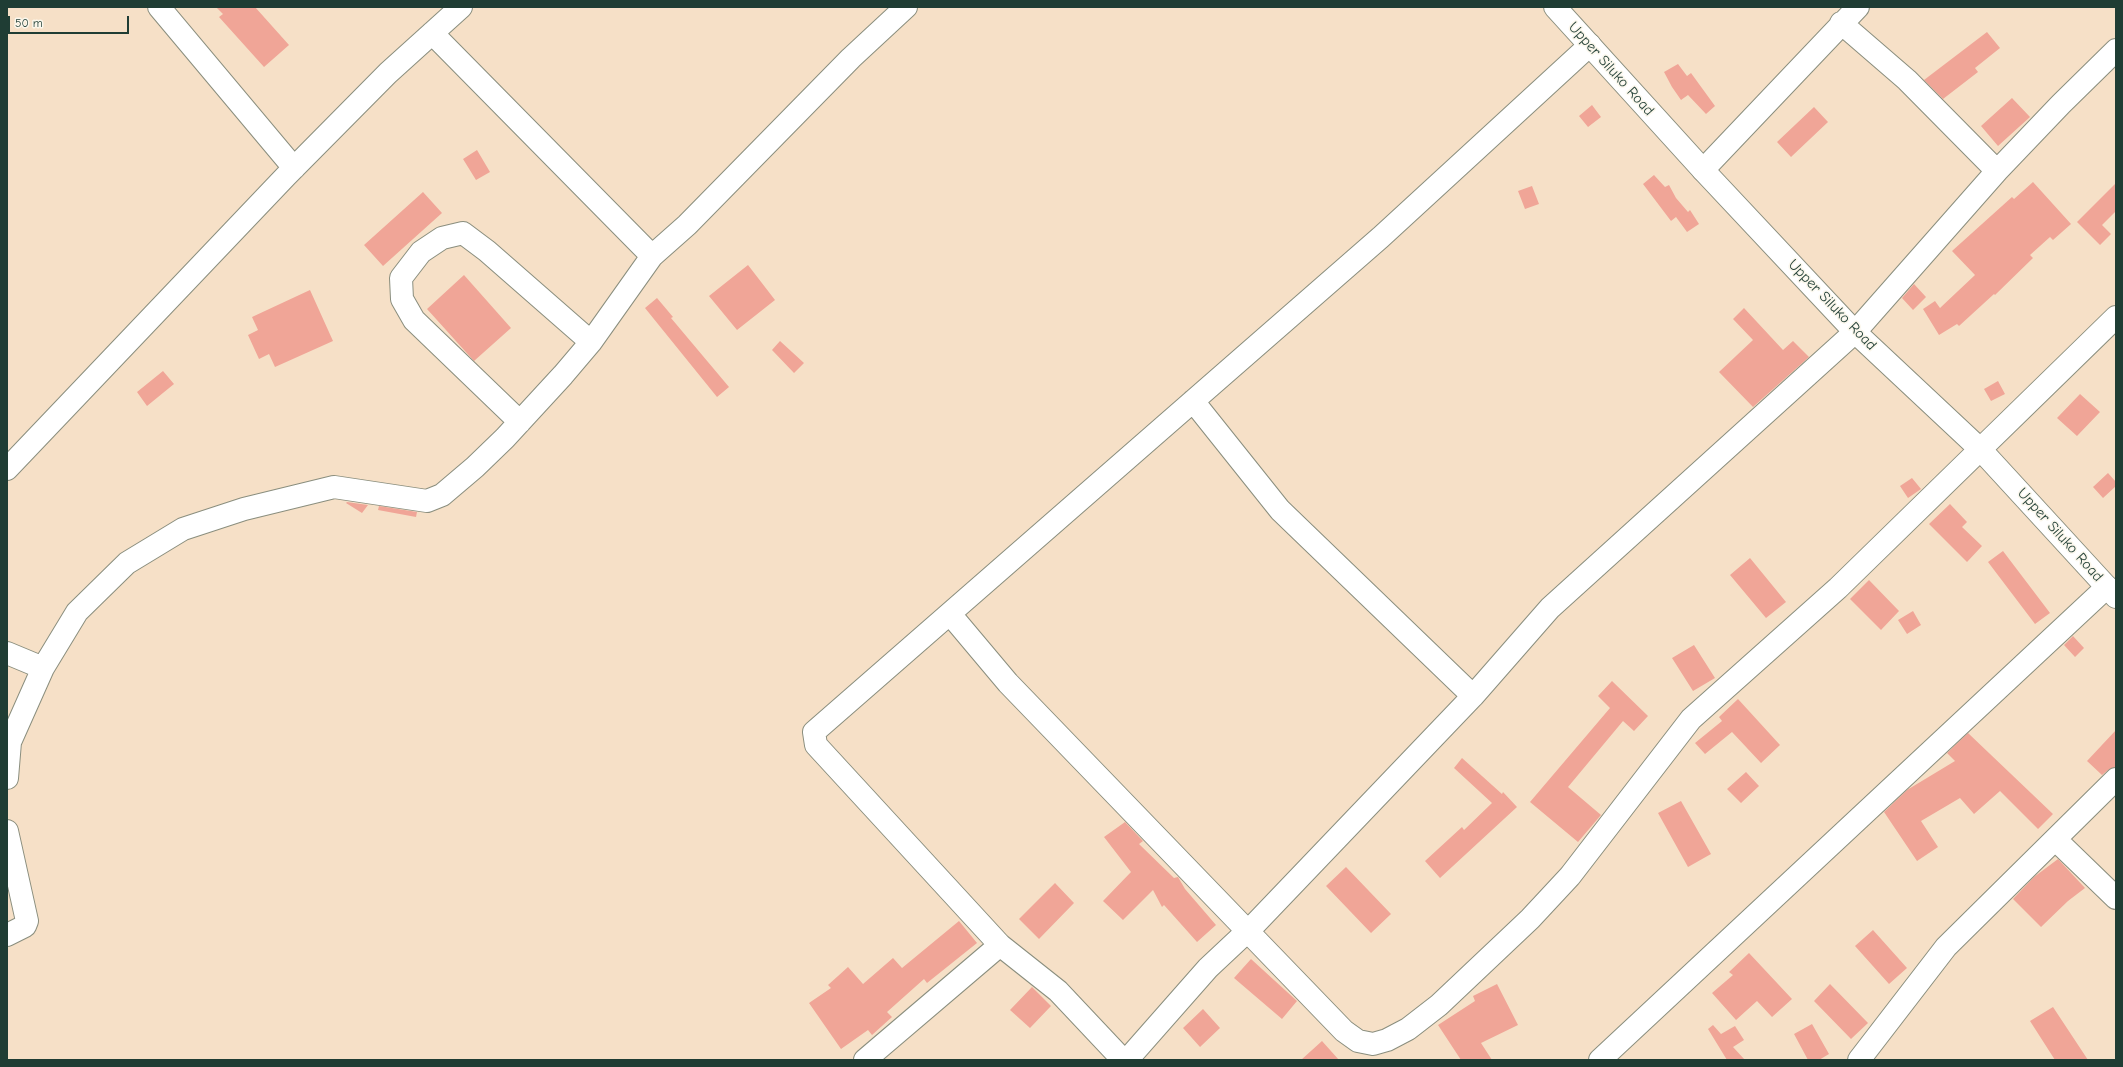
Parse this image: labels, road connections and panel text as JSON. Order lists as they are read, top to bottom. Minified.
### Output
{"streets":{"street":["Upper Siluko Road"]},"scale_bar":"50 m"}
